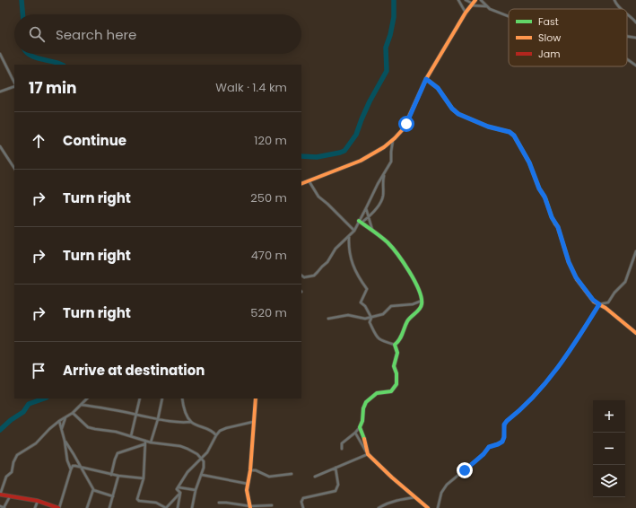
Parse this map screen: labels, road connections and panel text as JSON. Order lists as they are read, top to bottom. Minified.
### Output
{"legend":["Fast","Slow","Jam"],"page":{"search":"Search here","heading":["17 min","Walk · 1.4 km"],"list":[["Continue","120 m"],["Turn right","250 m"],["Turn right","470 m"],["Turn right","520 m"],"Arrive at destination"],"map_buttons":["+","−"]}}
